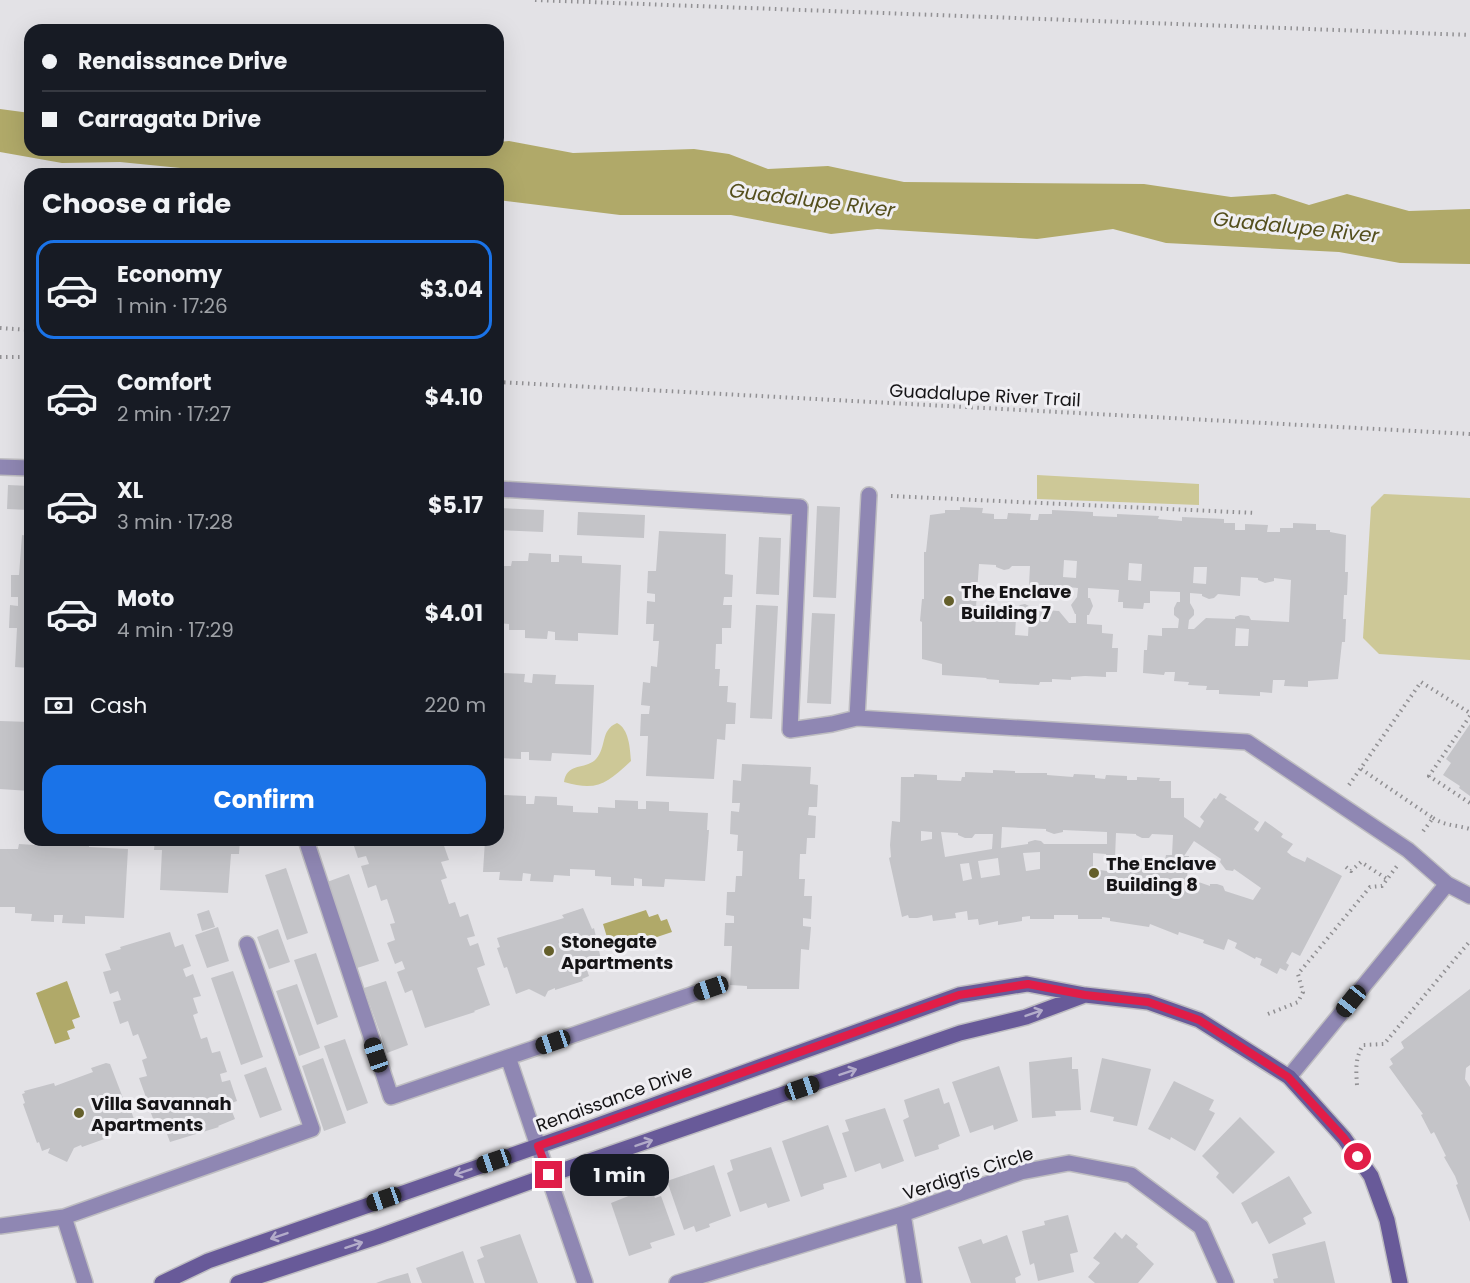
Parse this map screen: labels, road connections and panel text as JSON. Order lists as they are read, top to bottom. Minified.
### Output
{"streets":{"street":["Renaissance Drive","Verdigris Circle"],"path":["Guadalupe River Trail"]},"water":["Guadalupe River"],"places":["The Enclave Building 7","The Enclave Building 8","Stonegate Apartments","Villa Savannah Apartments"],"page":{"banner":["Renaissance Drive","Carragata Drive"],"heading":"Choose a ride","list":[{"name":"Economy","note":"1 min · 17:26","value":"$3.04"},{"name":"Comfort","note":"2 min · 17:27","value":"$4.10"},{"name":"XL","note":"3 min · 17:28","value":"$5.17"},{"name":"Moto","note":"4 min · 17:29","value":"$4.01"}],"pay":["Cash","220 m"],"buttons":"Confirm","bubble":"1 min"}}
